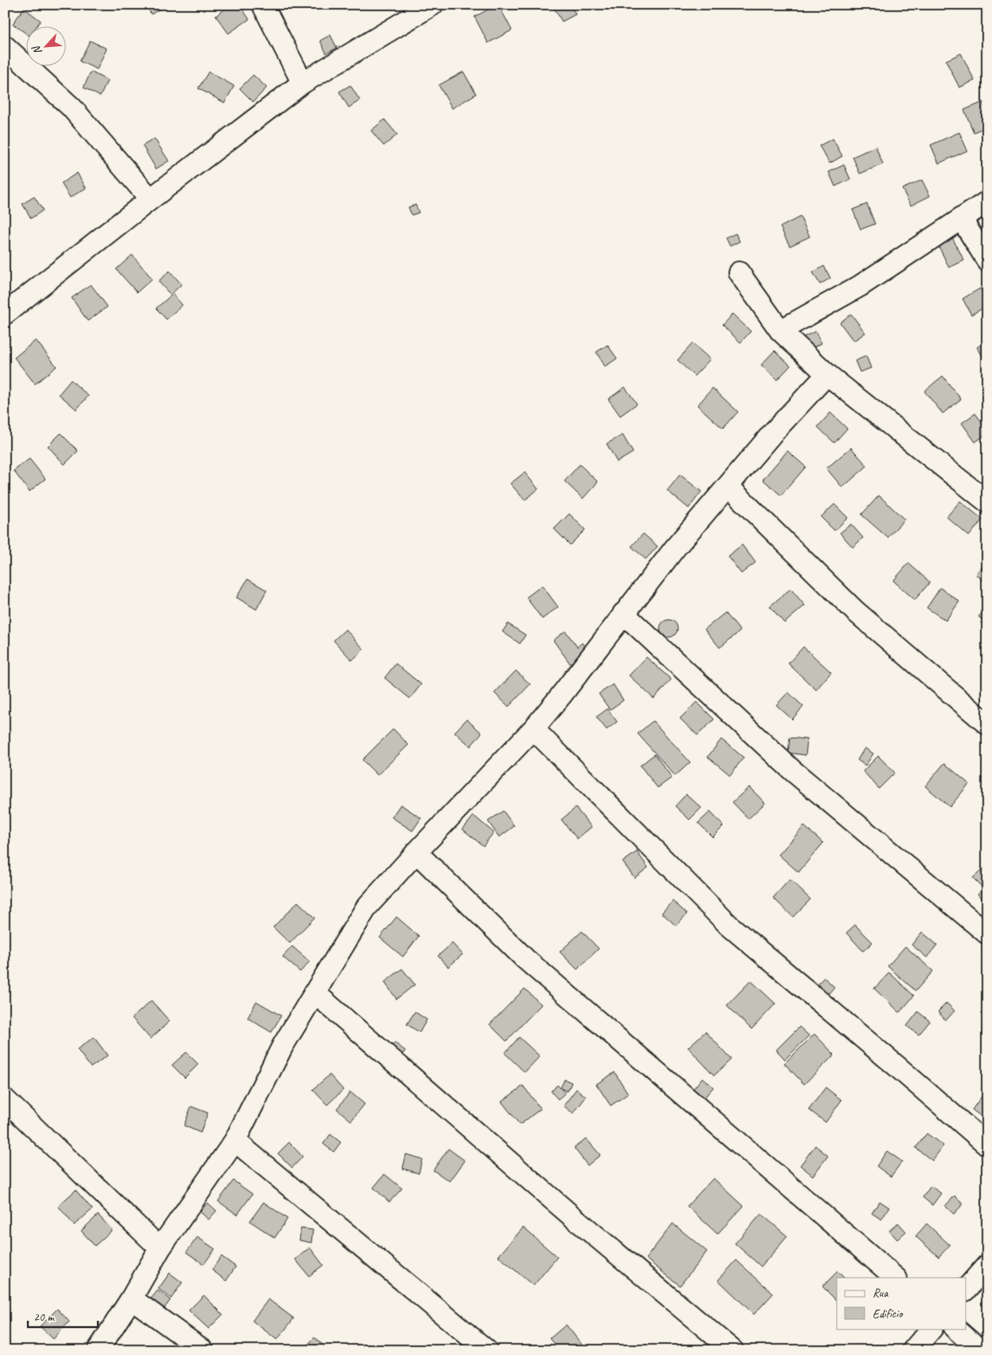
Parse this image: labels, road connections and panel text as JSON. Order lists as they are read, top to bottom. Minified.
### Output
{"legend":["Rua","Edifício"],"scale_bar":"20 m","north":"bottom left"}
